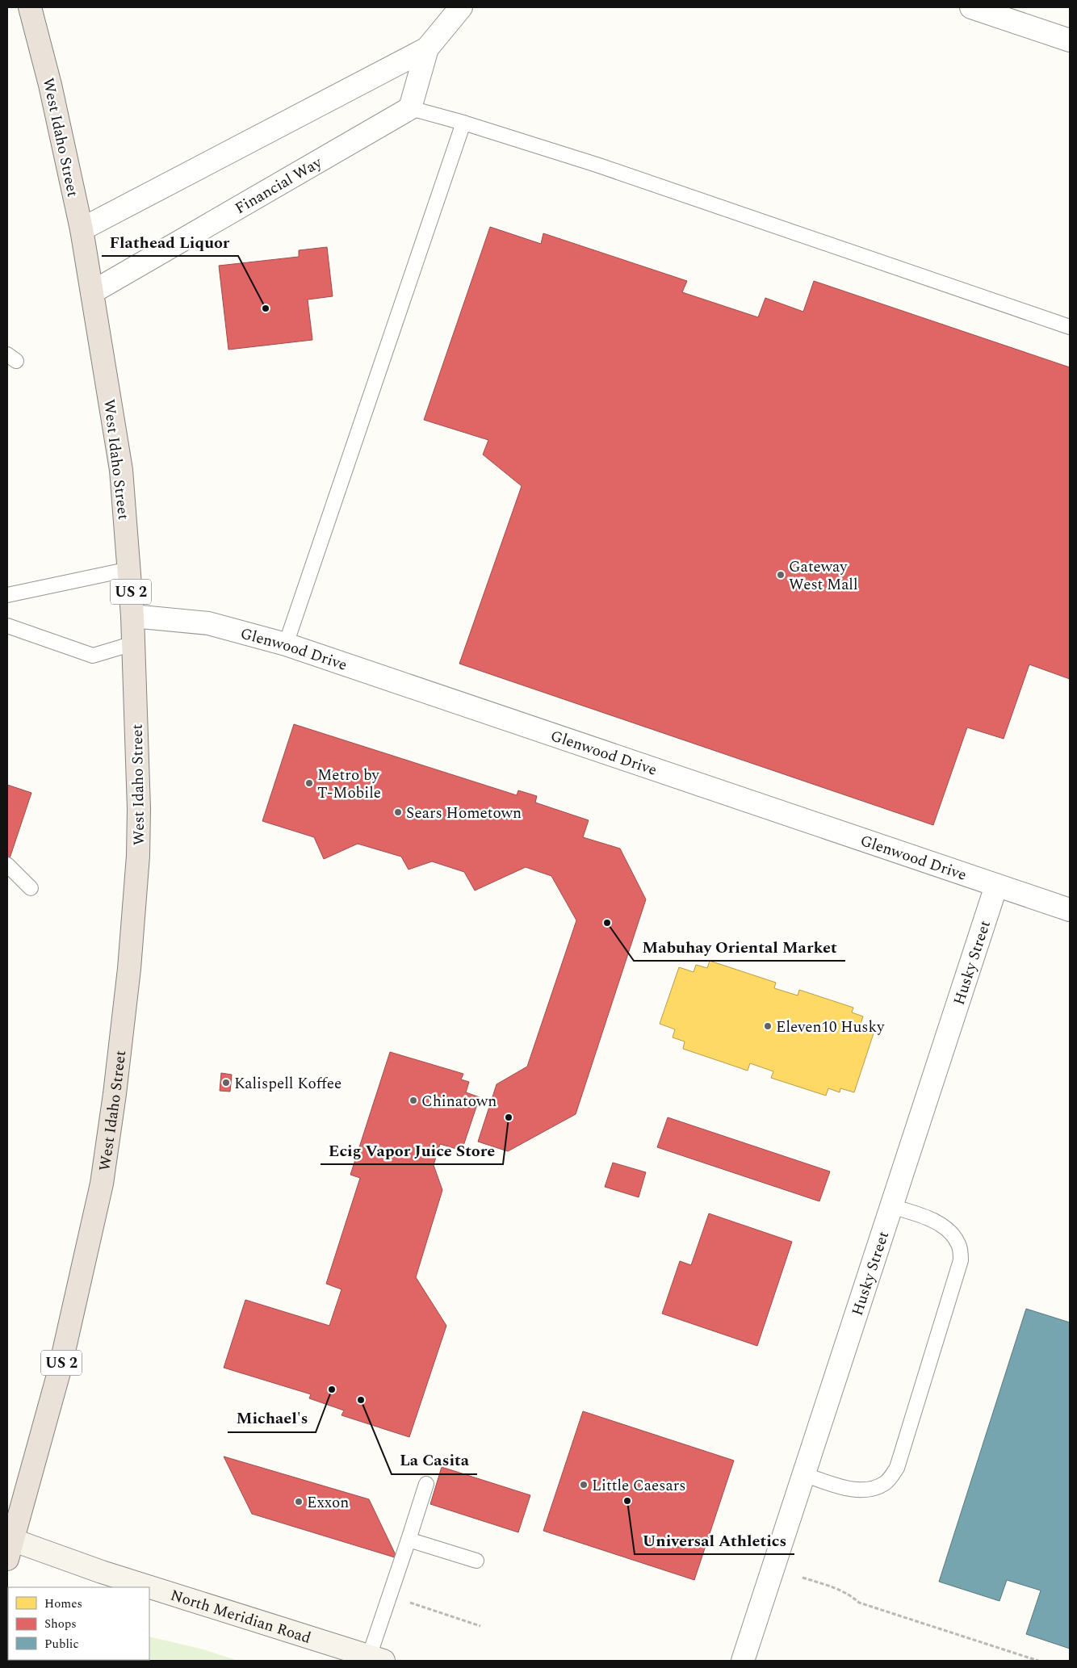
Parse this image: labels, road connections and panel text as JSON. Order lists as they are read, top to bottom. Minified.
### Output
{"streets":{"highway":["West Idaho Street","US 2"],"main road":["North Meridian Road"],"street":["Financial Way","Glenwood Drive","Husky Street"]},"crossings":[["West Idaho Street","Financial Way"],["West Idaho Street","Glenwood Drive"],["West Idaho Street","North Meridian Road"],["Glenwood Drive","Husky Street"]],"places":["Flathead Liquor","Gateway West Mall","Metro by T-Mobile","Sears Hometown","Mabuhay Oriental Market","Eleven10 Husky","Kalispell Koffee","Chinatown","Ecig Vapor Juice Store","Michael's","La Casita","Little Caesars","Universal Athletics","Exxon"],"legend":["Homes","Shops","Public"]}
